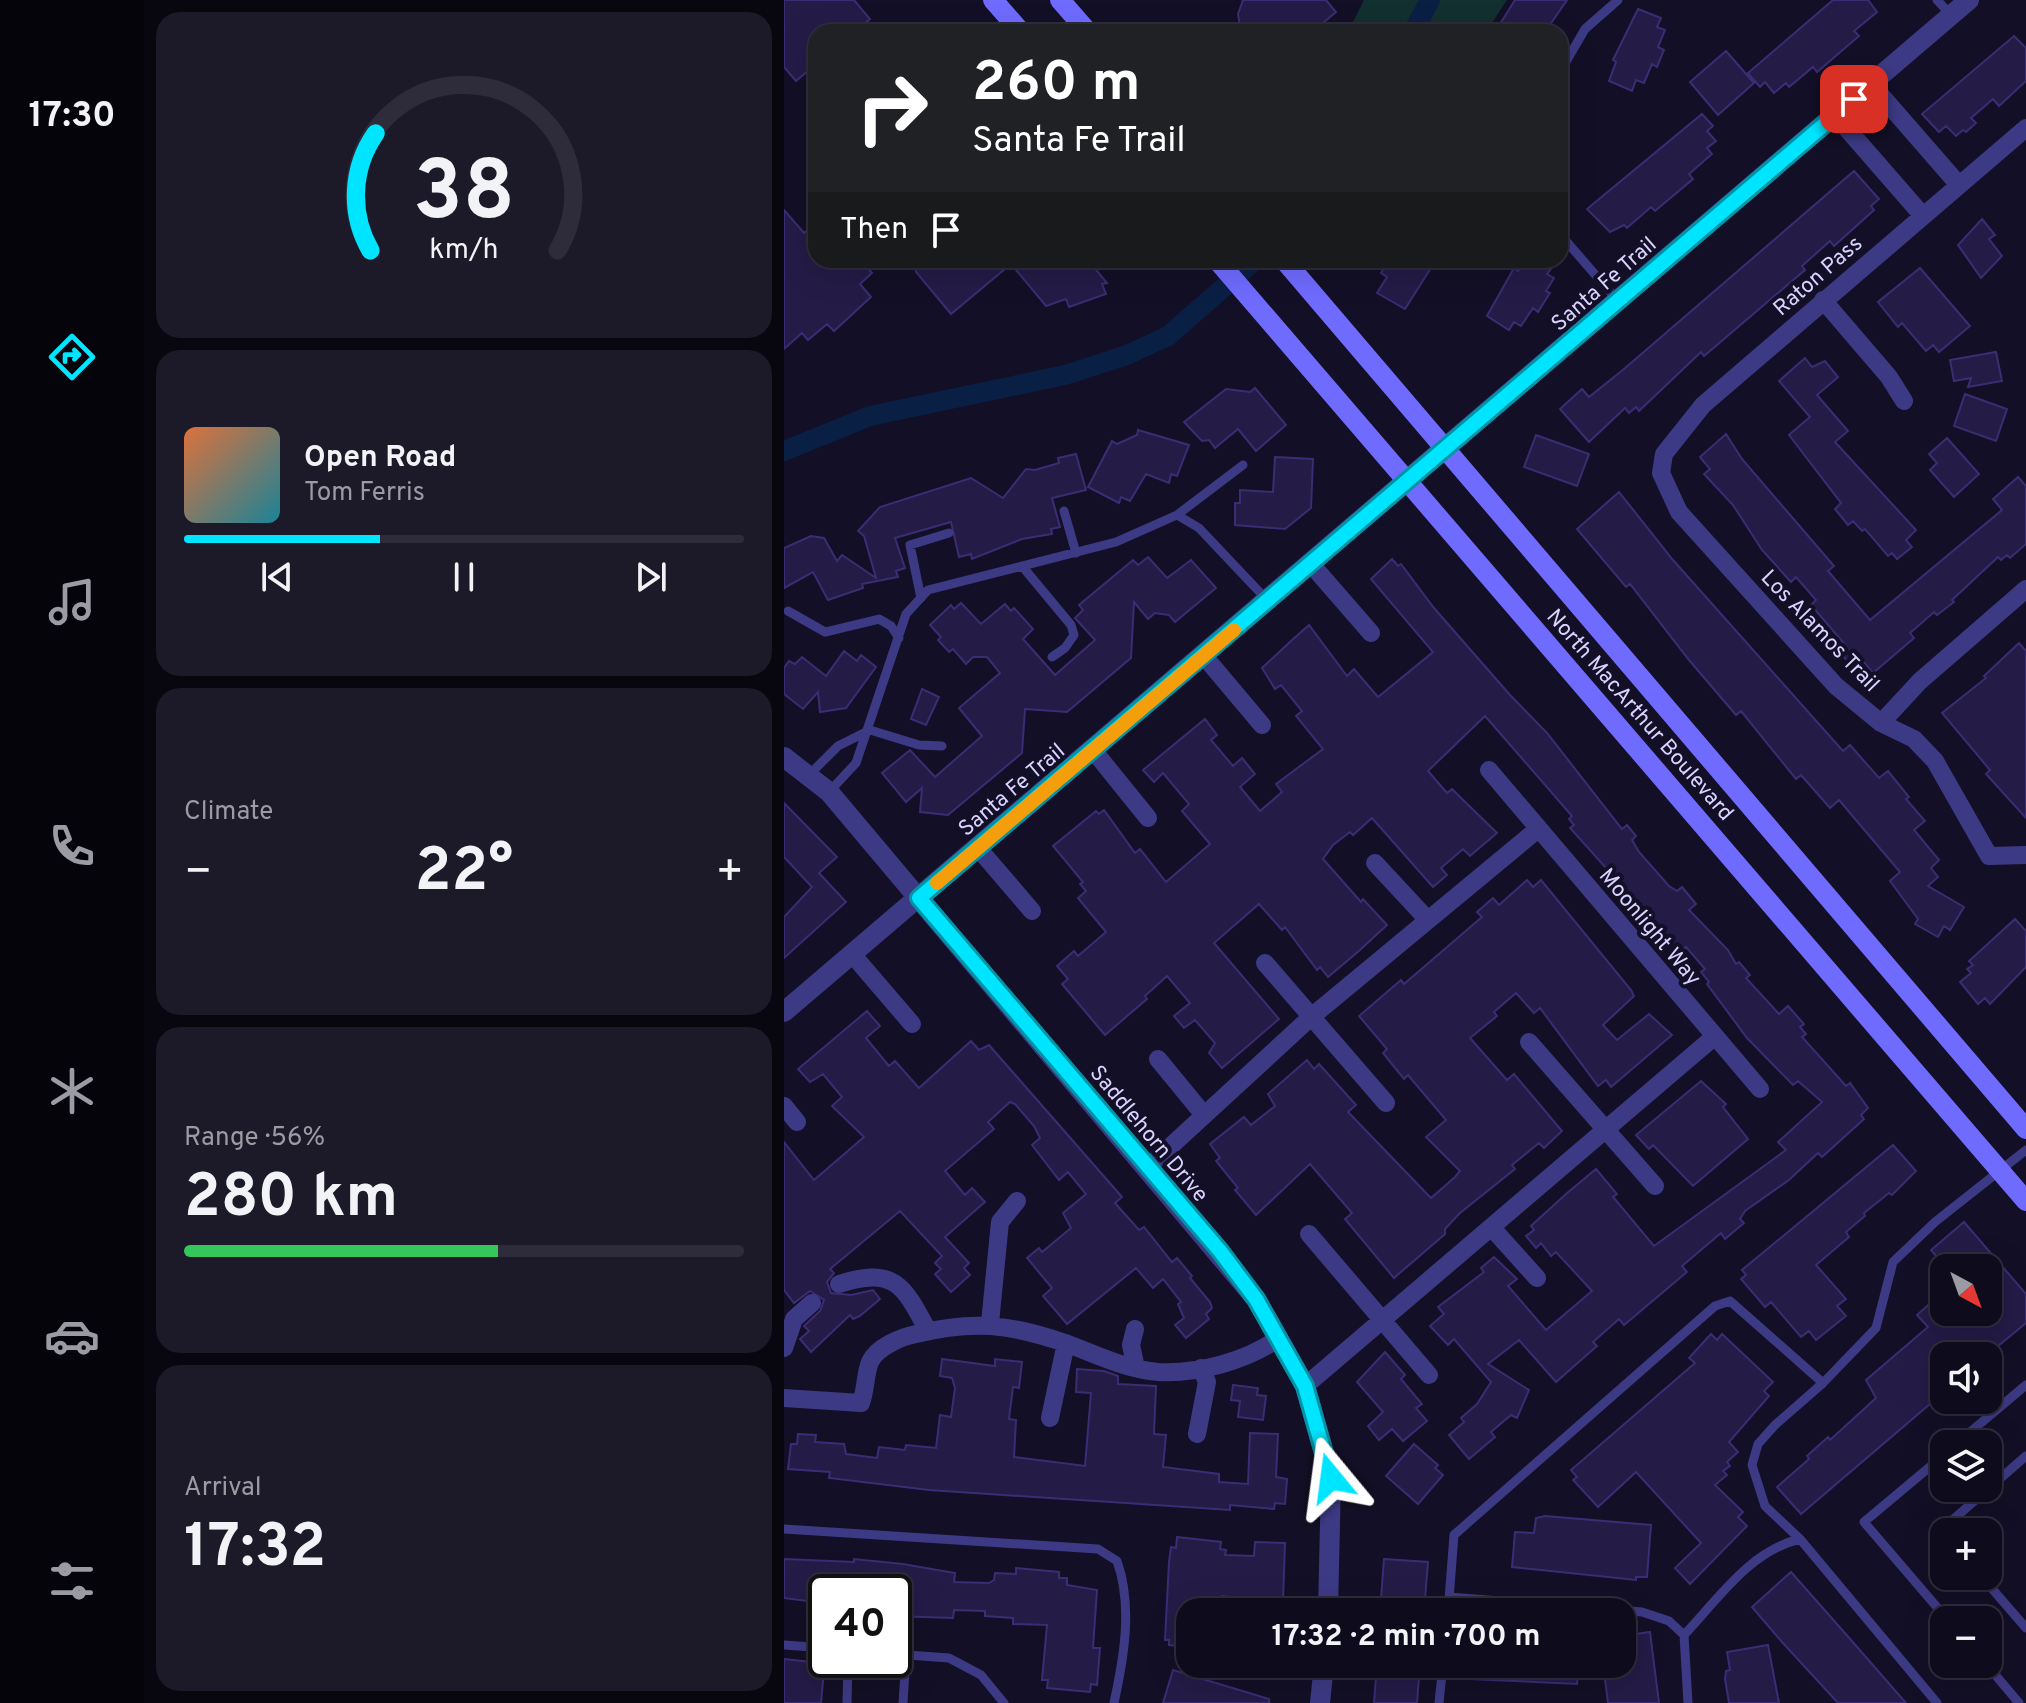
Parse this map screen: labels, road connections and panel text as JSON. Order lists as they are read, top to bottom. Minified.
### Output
{"streets":{"main road":["North MacArthur Boulevard"],"street":["Raton Pass","Santa Fe Trail","Los Alamos Trail","Moonlight Way","Saddlehorn Drive"]},"crossings":[["Raton Pass","Los Alamos Trail"],["Santa Fe Trail","North MacArthur Boulevard"],["Santa Fe Trail","Saddlehorn Drive"]],"north":"bottom right","page":{"tabs":"17:30","turn":["260 m","Santa Fe Trail"],"then":"Then","song":["Open Road","Tom Ferris"],"tile":["Climate",["Range · 56%","280 km"],["Arrival","17:32"]],"heat":["−","22°","+"],"map_buttons":["+","−"],"limit":"40","trip":"17:32 · 2 min · 700 m","gauge":["38","km/h"]}}
